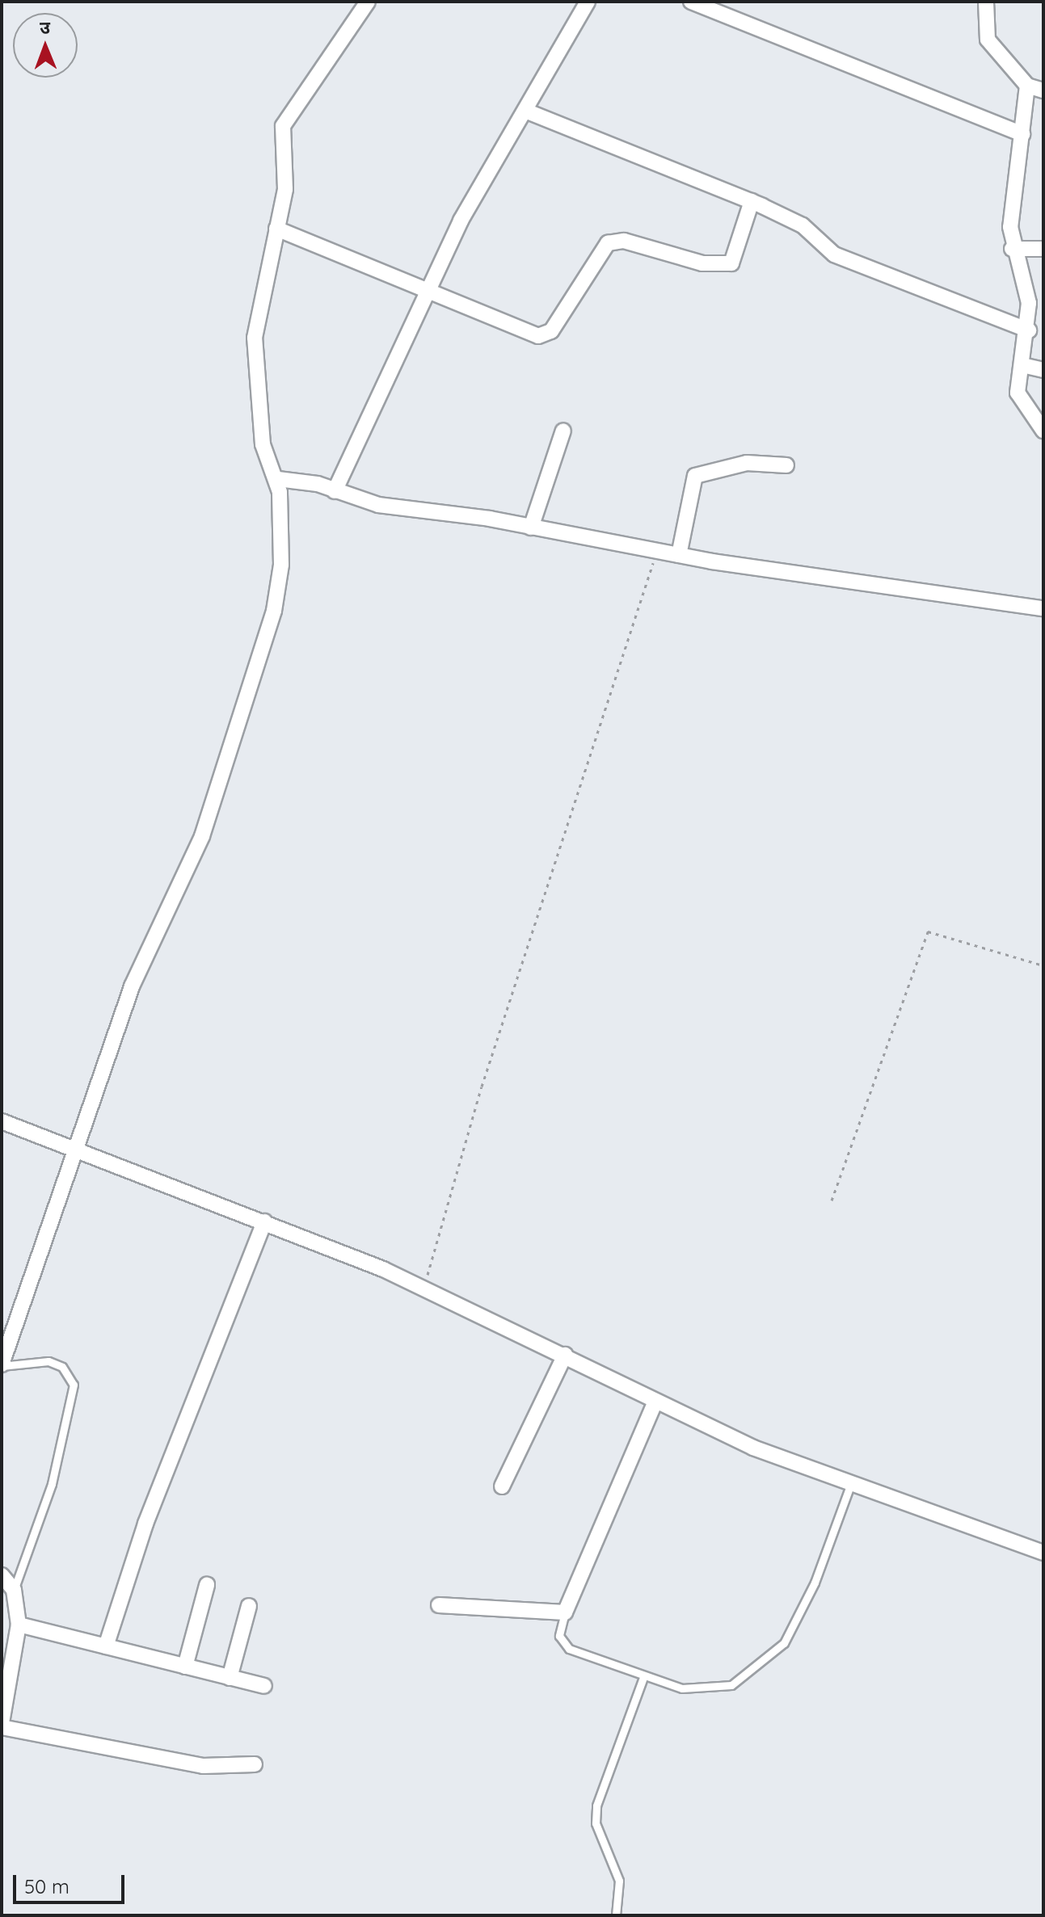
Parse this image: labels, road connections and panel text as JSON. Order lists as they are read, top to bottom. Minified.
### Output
{"scale_bar":"50 m","north":"top"}
